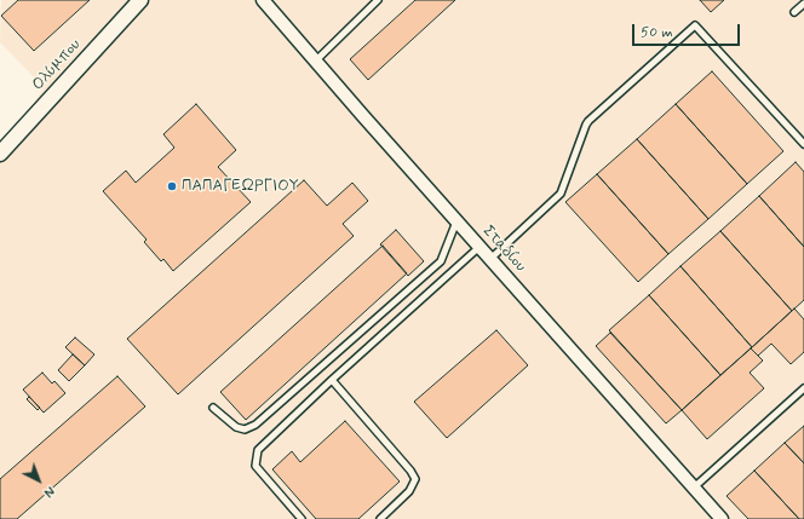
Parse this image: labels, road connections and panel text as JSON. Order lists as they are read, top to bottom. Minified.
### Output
{"streets":{"street":["Ολύμπου","Σταδίου"]},"places":["ΠΑΠΑΓΕΩΡΓΙΟΥ"],"scale_bar":"50 m","north":"bottom right"}
